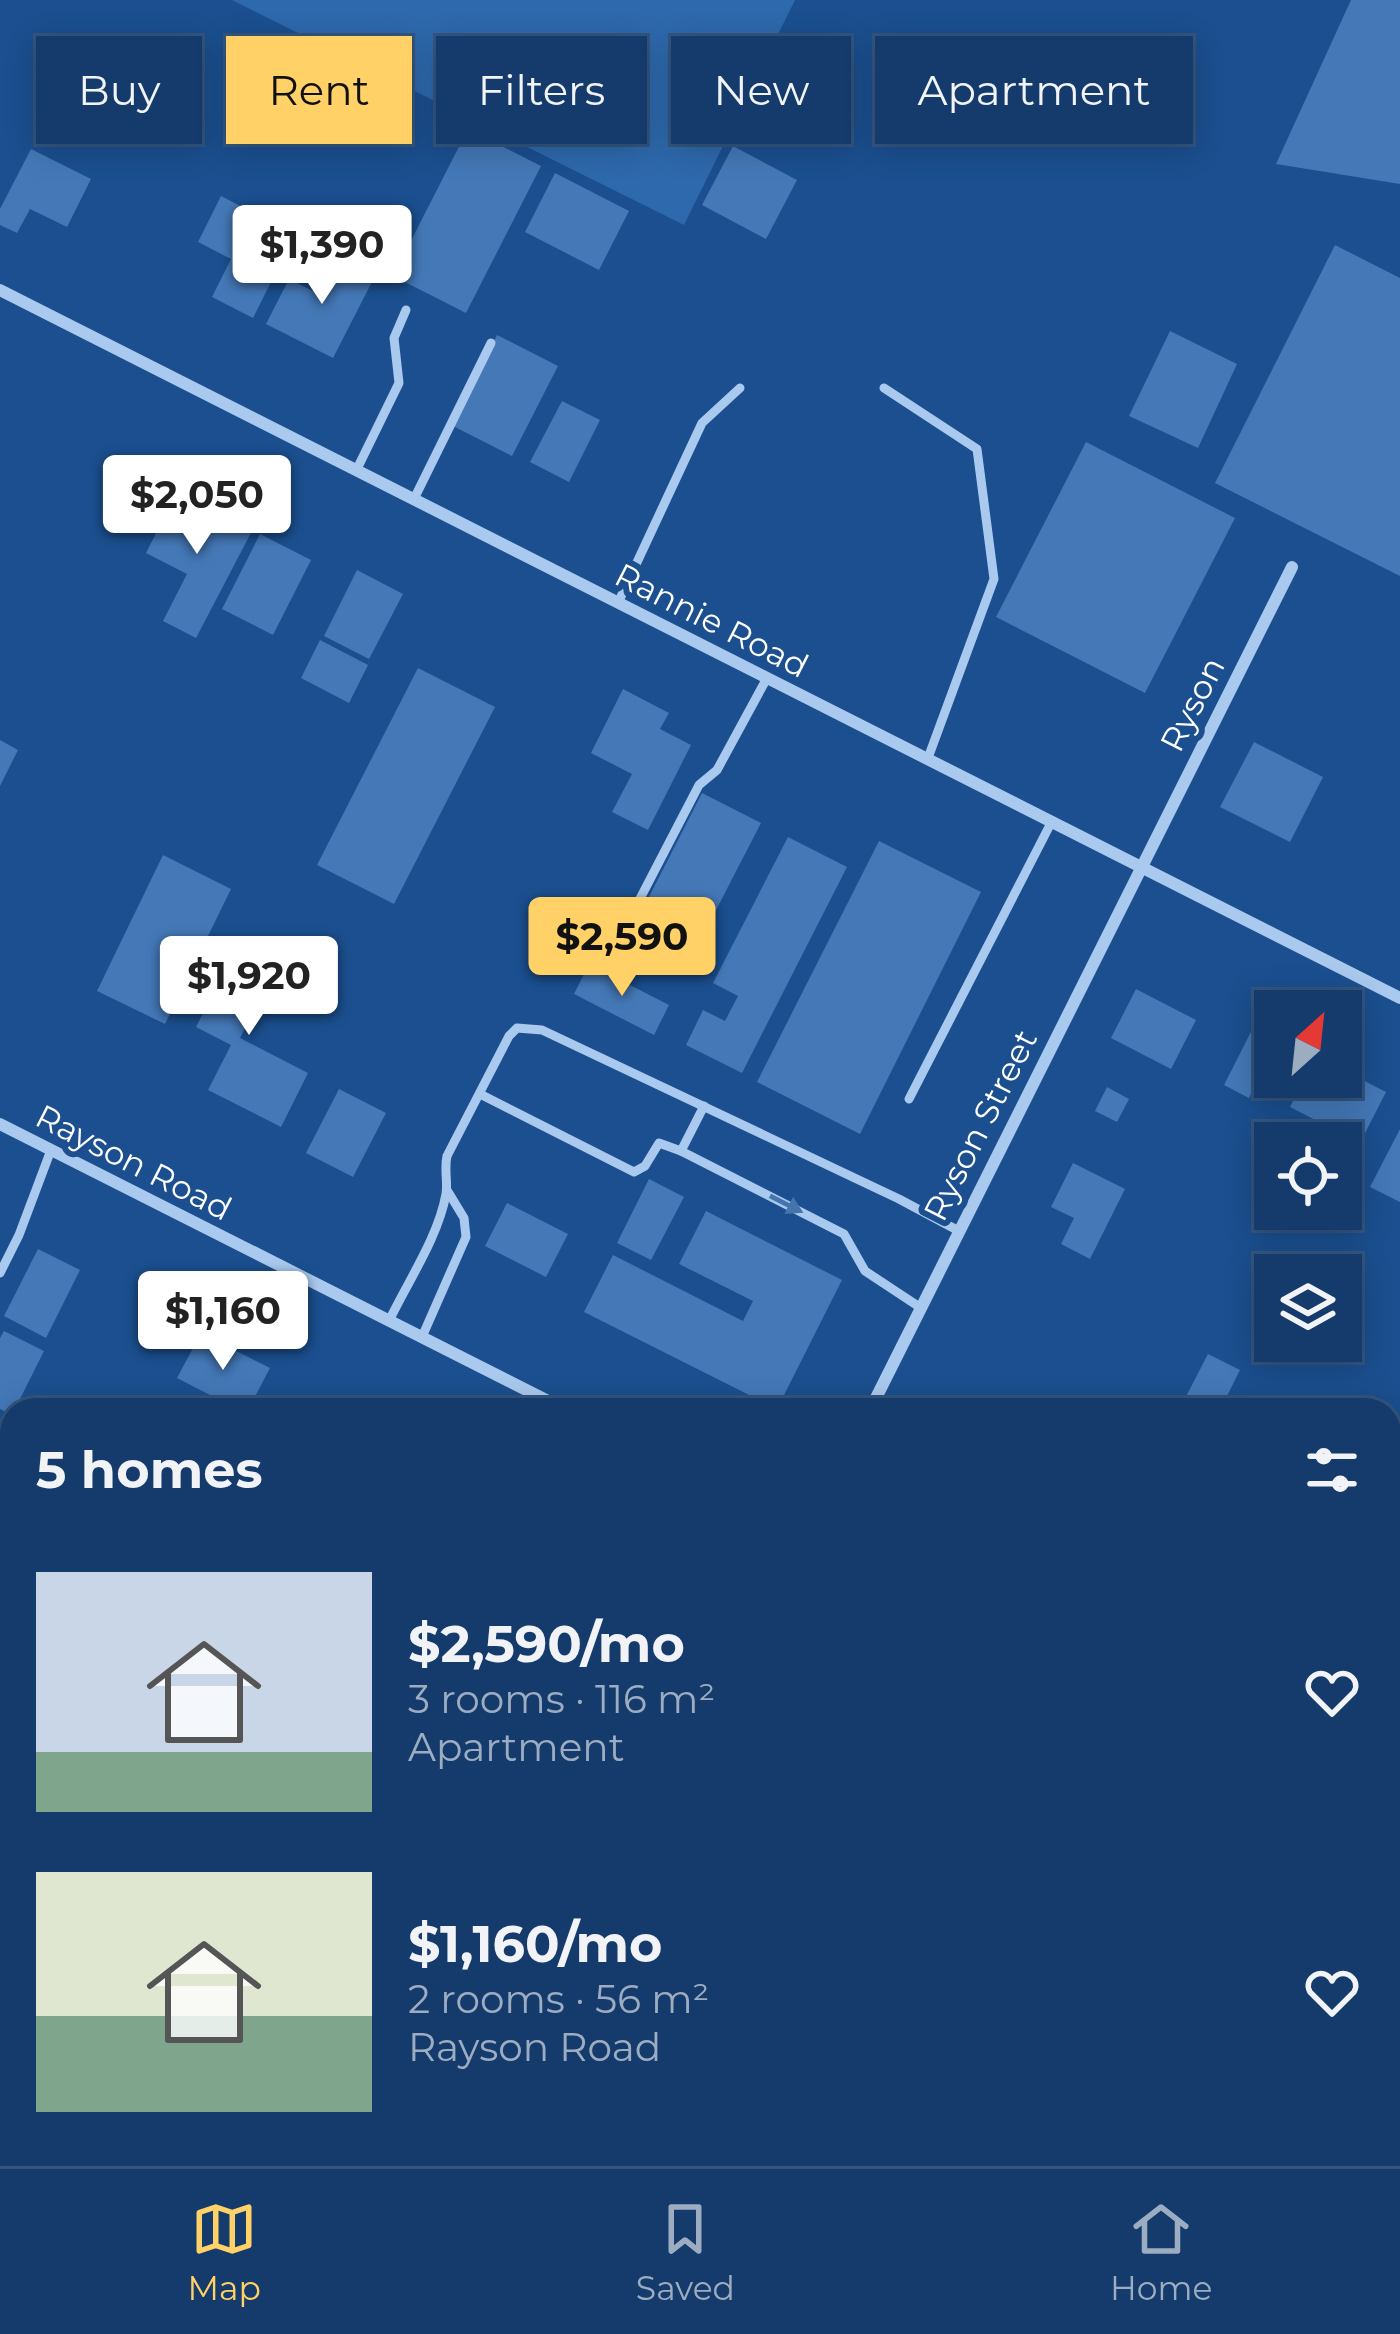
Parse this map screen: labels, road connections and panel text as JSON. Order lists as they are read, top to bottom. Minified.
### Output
{"streets":{"street":["Rannie Road","Ryson","Ryson Street","Rayson Road"]},"crossings":[["Rannie Road","Ryson"],["Rannie Road","Ryson Street"],["Ryson","Ryson Street"]],"north":"top right","page":{"chip":["Buy","Rent","Filters","New","Apartment"],"price":["$1,390","$2,050","$2,590","$1,920","$1,160"],"heading":"5 homes","list":[{"name":"$2,590/mo","note":"3 rooms · 116 m² · Apartment"},{"name":"$1,160/mo","note":"2 rooms · 56 m² · Rayson Road"}],"tabs":["Map","Saved","Home"]}}
